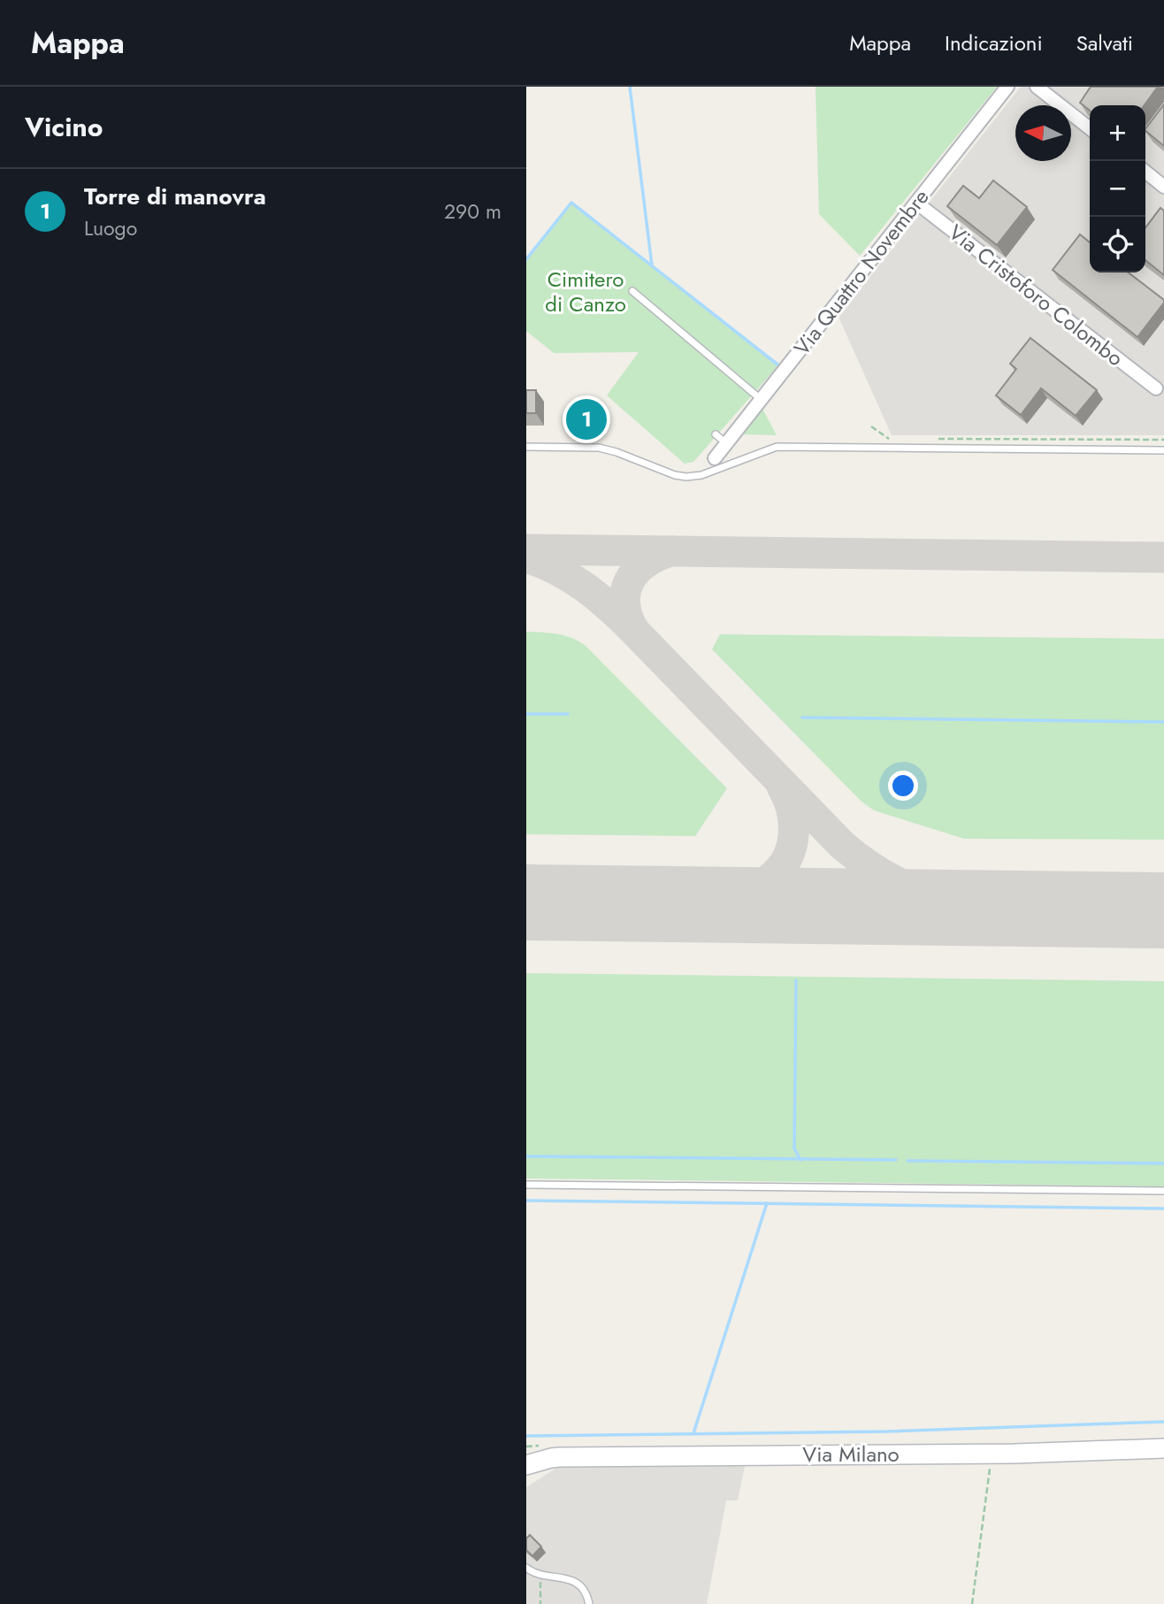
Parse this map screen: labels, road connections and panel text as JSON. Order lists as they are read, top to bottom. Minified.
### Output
{"streets":{"street":["Via Quattro Novembre","Via Cristoforo Colombo","Via Milano"]},"crossings":[["Via Quattro Novembre","Via Cristoforo Colombo"]],"parks":["Cimitero di Canzo"],"north":"left","page":{"header":"Mappa","nav":["Mappa","Indicazioni","Salvati"],"heading":"Vicino","map_buttons":["+","−"],"list":[{"mark":"1","name":"Torre di manovra","note":"Luogo","value":"290 m"}],"pins":"1"}}
